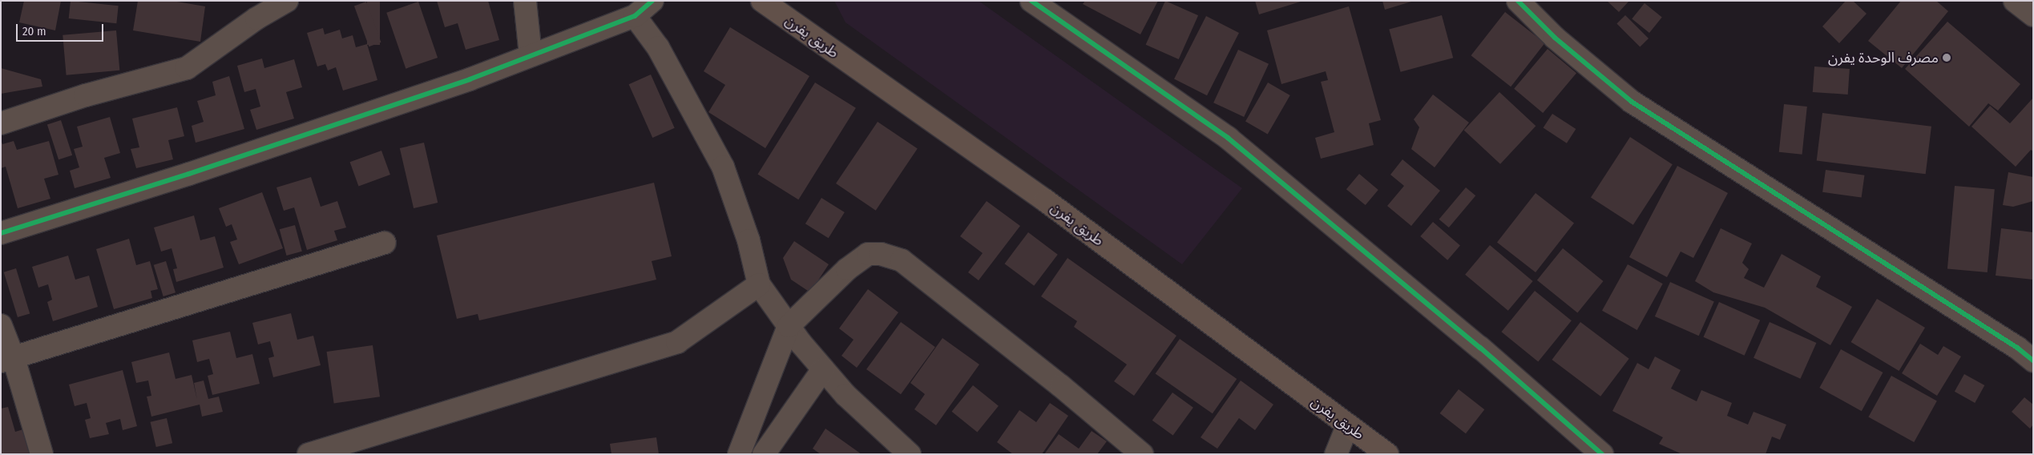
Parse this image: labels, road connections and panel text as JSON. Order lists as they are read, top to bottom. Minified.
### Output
{"streets":{"main road":["طريق يفرن"]},"places":["مصرف الوحدة يفرن"],"scale_bar":"20 m"}
